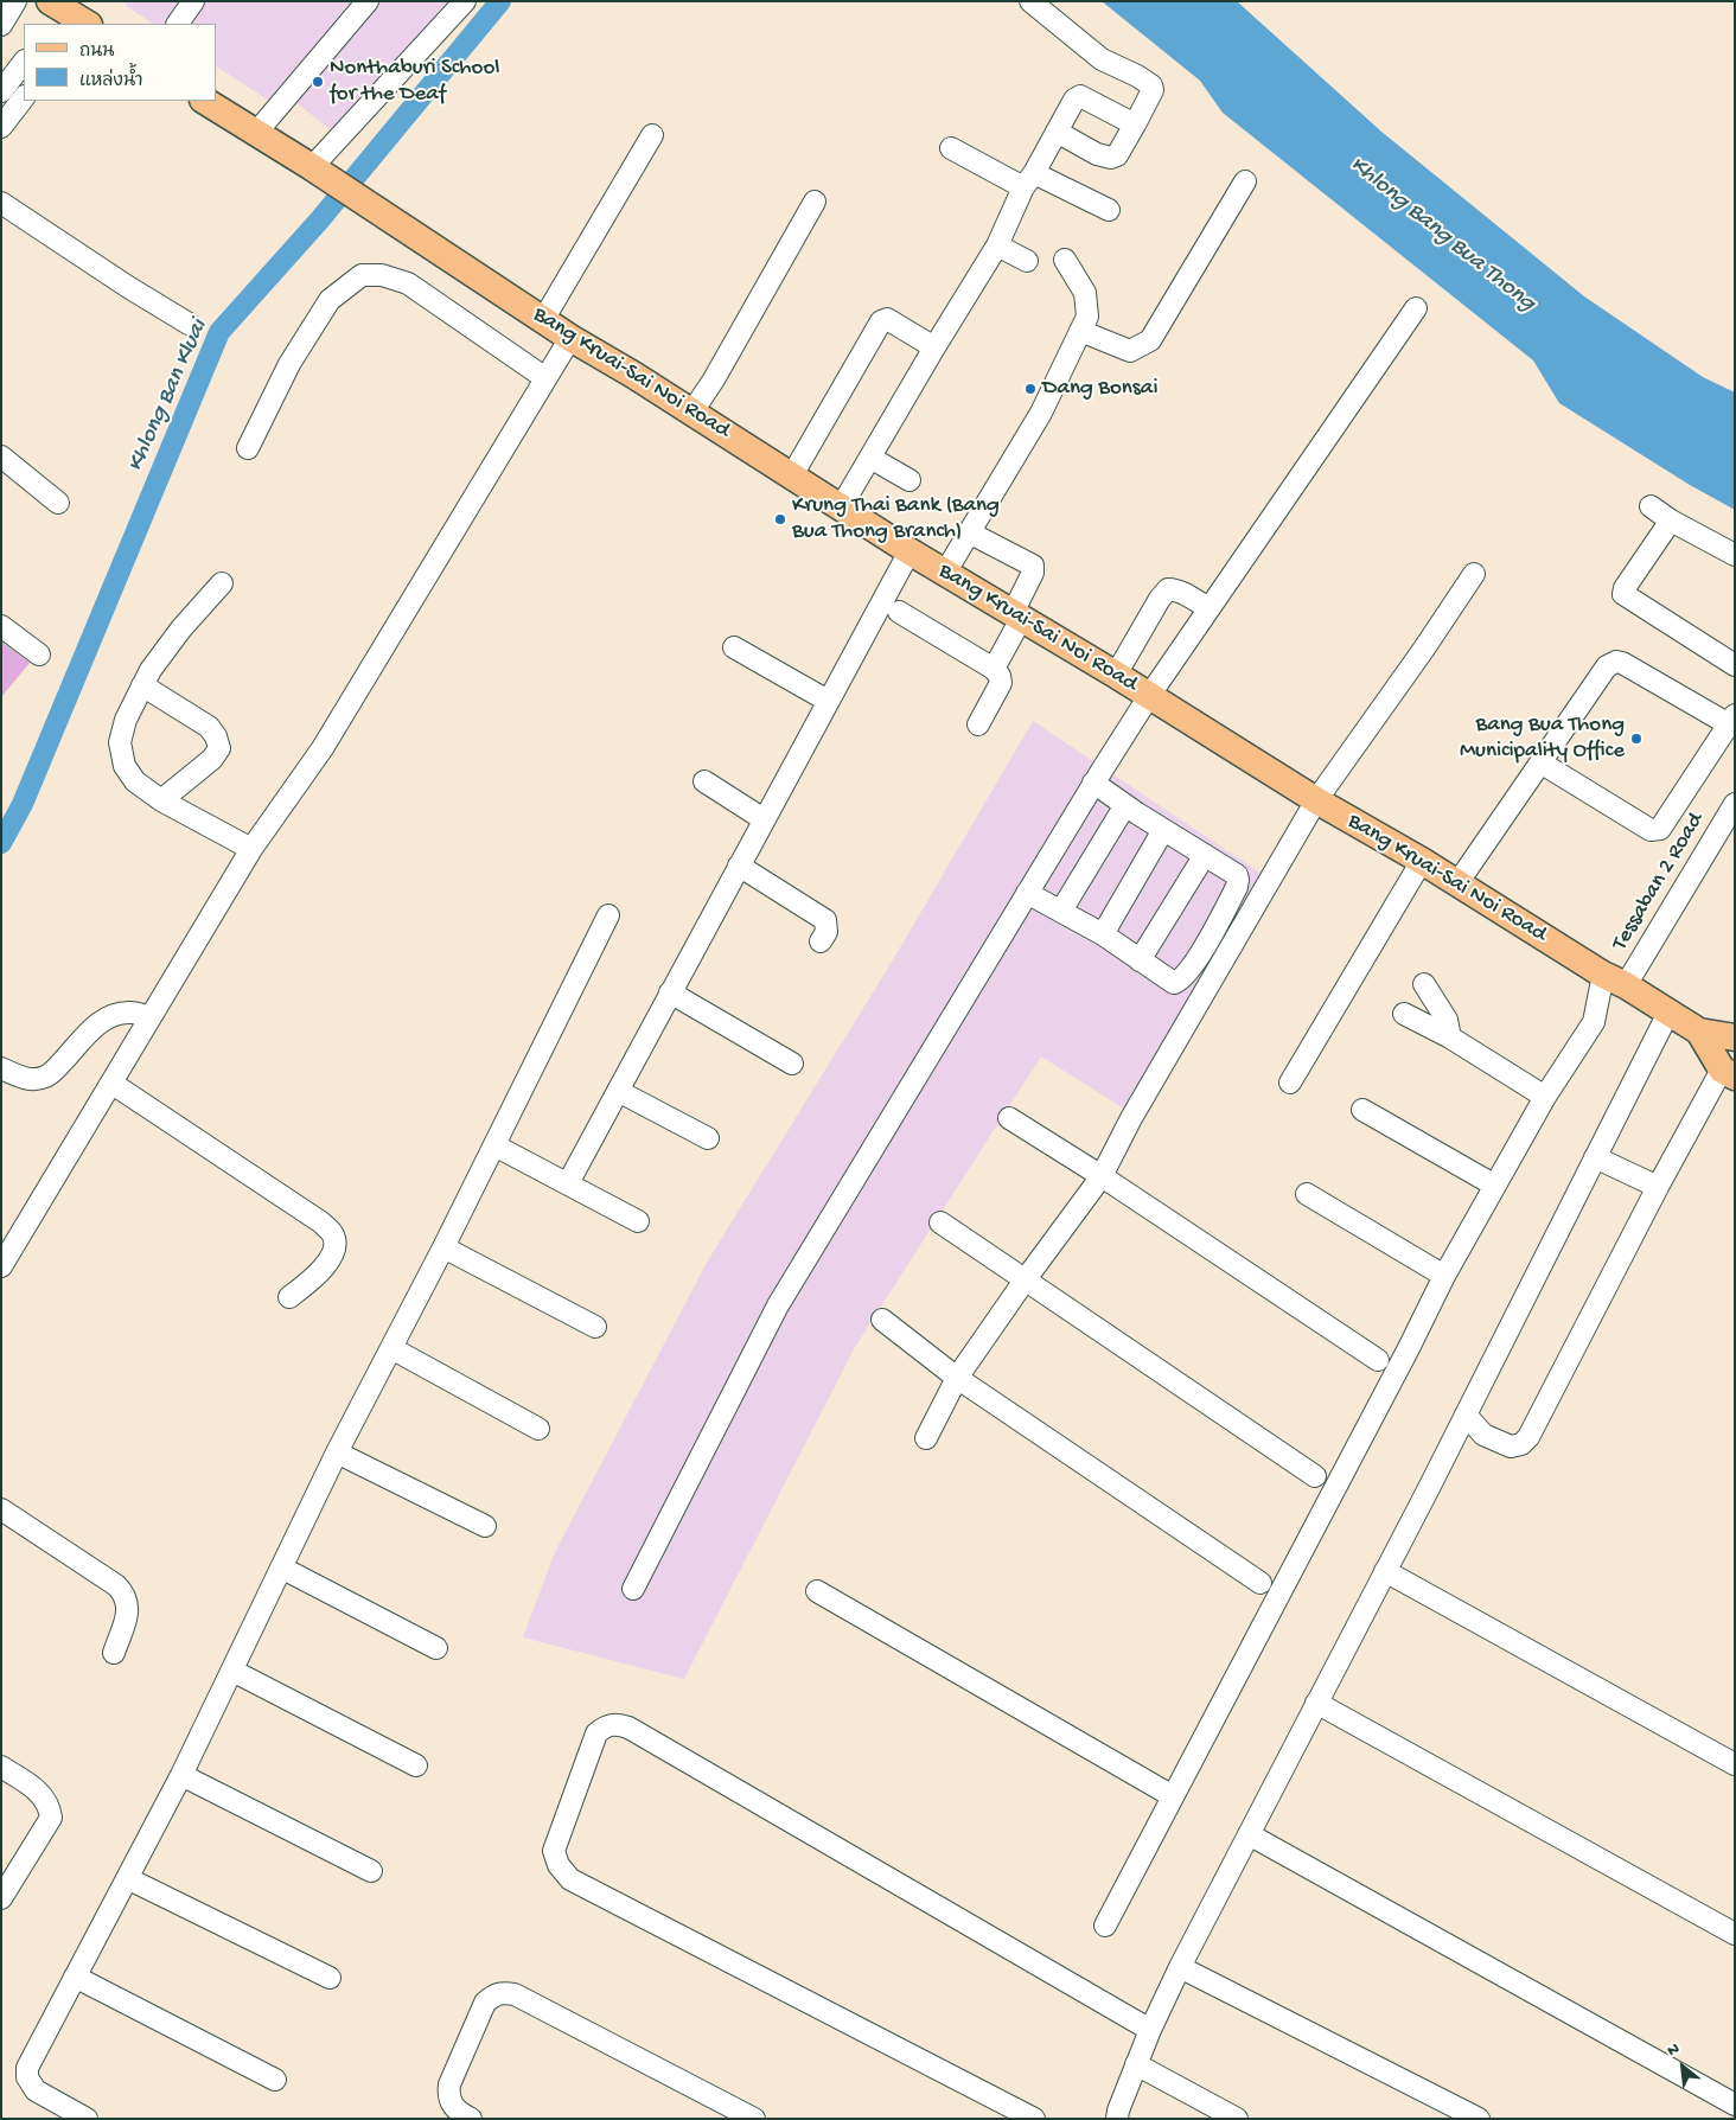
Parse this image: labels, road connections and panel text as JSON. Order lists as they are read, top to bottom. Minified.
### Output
{"streets":{"main road":["Bang Kruai-Sai Noi Road"],"street":["Tessaban 2 Road"]},"crossings":[["Bang Kruai-Sai Noi Road","Tessaban 2 Road"]],"water":["Khlong Bang Bua Thong","Khlong Ban Kluai"],"places":["Nonthaburi School for the Deaf","Dang Bonsai","Krung Thai Bank (Bang Bua Thong Branch)","Bang Bua Thong Municipality Office"],"legend":["ถนน","แหล่งน้ำ"],"north":"top left"}
